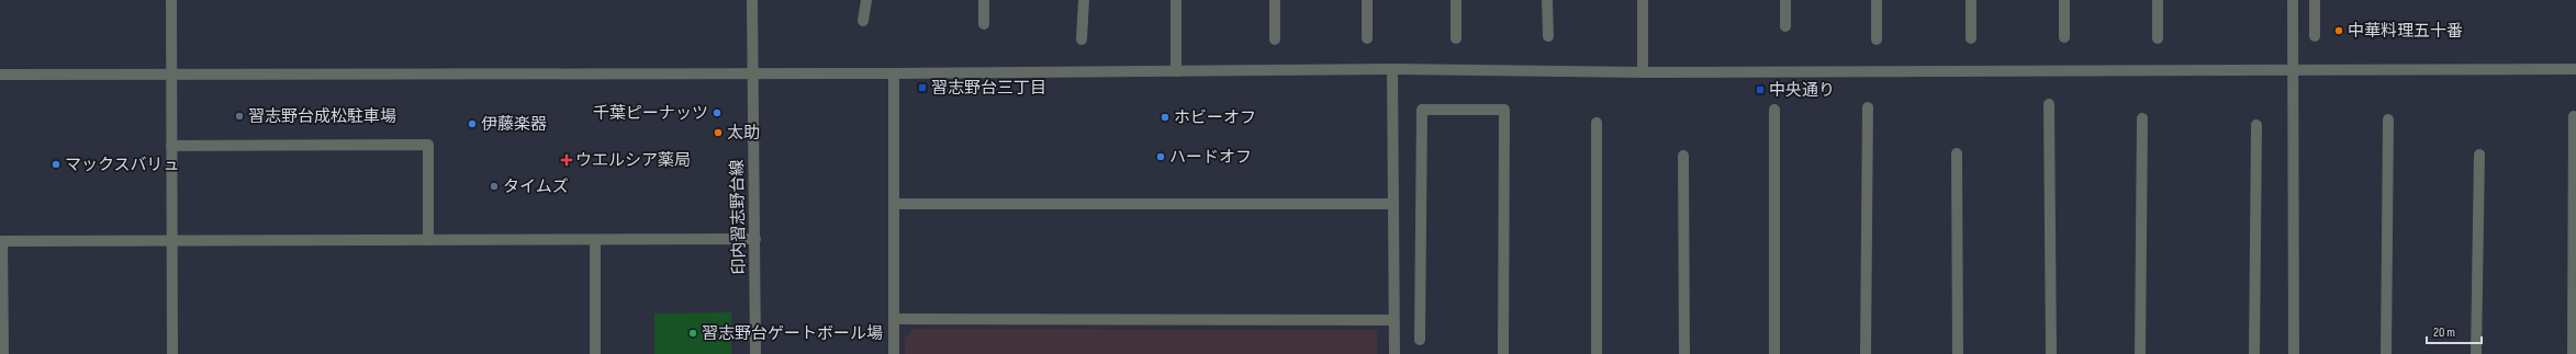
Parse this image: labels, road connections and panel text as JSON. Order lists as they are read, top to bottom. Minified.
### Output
{"streets":{"street":["印内習志野台線"]},"places":{"other":["中華料理五十番","千葉ピーナッツ","習志野台成松駐車場","ホビーオフ","伊藤楽器","太助","ハードオフ","マックスバリュ","タイムズ","習志野台ゲートボール場"],"transit":["習志野台三丁目","中央通り"],"health":["ウエルシア薬局"]},"scale_bar":"20 m"}
